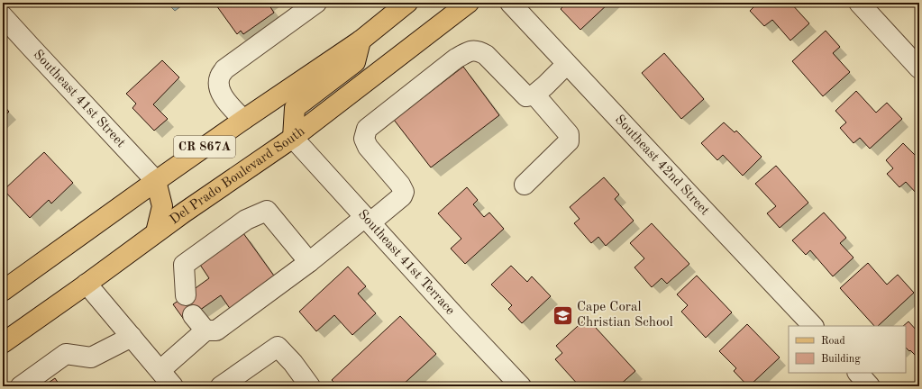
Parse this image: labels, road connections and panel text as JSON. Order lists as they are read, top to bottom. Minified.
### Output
{"streets":{"main road":["CR 867A","Del Prado Boulevard South"],"street":["Southeast 41st Street","Southeast 42nd Street","Southeast 41st Terrace"]},"crossings":[["Southeast 41st Street","CR 867A"],["Del Prado Boulevard South","Southeast 41st Terrace"]],"places":{"school or university":["Cape Coral Christian School"]},"legend":["Road","Building"]}
